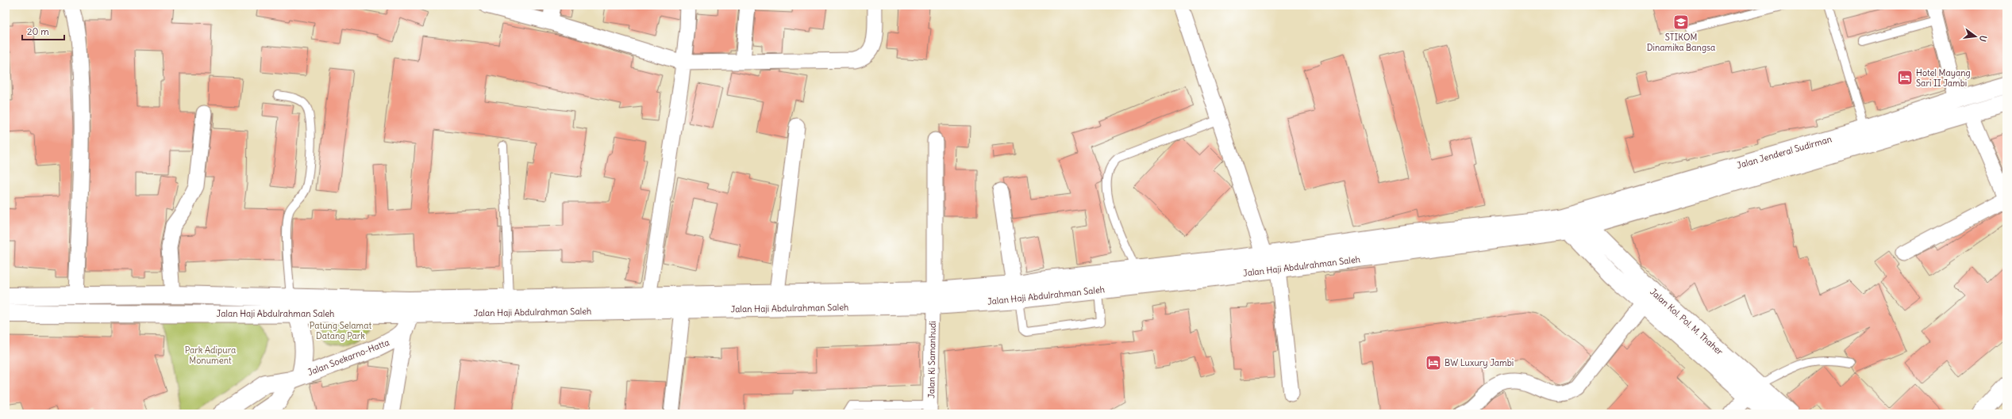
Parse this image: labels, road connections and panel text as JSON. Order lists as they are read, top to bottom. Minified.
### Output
{"streets":{"main road":["Jalan Jenderal Sudirman","Jalan Haji Abdulrahman Saleh","Jalan Kol. Pol. M. Thaher","Jalan Soekarno-Hatta"],"street":["Jalan Ki Samanhudi"]},"crossings":[["Jalan Jenderal Sudirman","Jalan Haji Abdulrahman Saleh"],["Jalan Jenderal Sudirman","Jalan Kol. Pol. M. Thaher"],["Jalan Haji Abdulrahman Saleh","Jalan Kol. Pol. M. Thaher"],["Jalan Haji Abdulrahman Saleh","Jalan Ki Samanhudi"]],"parks":["Patung Selamat Datang Park","Park Adipura Monument"],"places":{"school or university":["STIKOM Dinamika Bangsa"],"hotel":["Hotel Mayang Sari II Jambi","BW Luxury Jambi"]},"scale_bar":"20 m","north":"right"}
